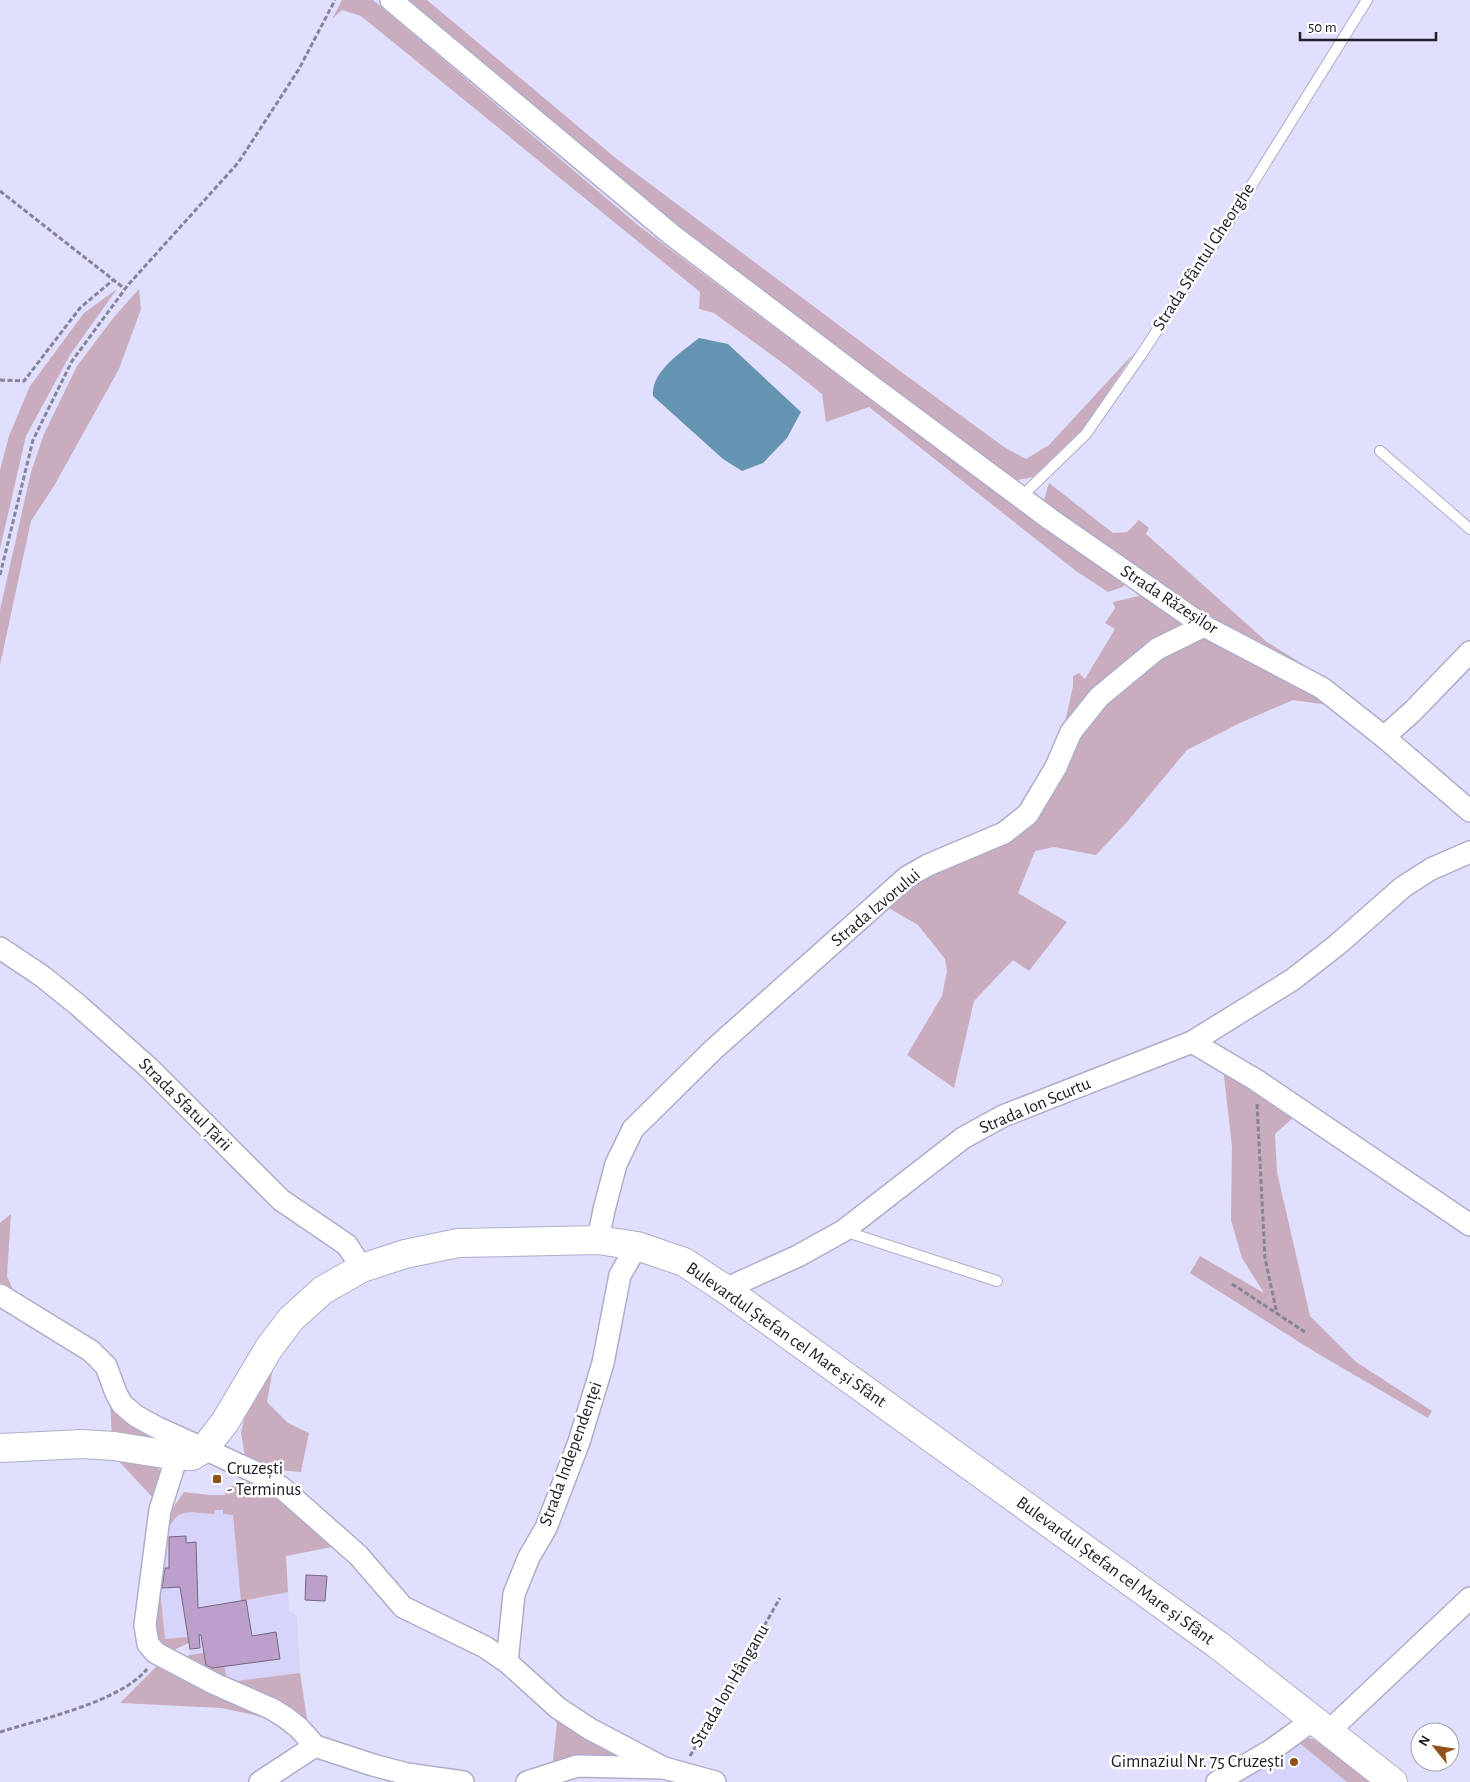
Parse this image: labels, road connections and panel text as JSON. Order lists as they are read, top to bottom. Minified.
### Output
{"streets":{"street":["Strada Răzeșilor","Strada Izvorului","Strada Sfatul Țării","Strada Ion Scurtu","Bulevardul Ștefan cel Mare și Sfânt","Strada Independenței"],"lane":["Strada Sfântul Gheorghe"],"path":["Strada Ion Hânganu"]},"crossings":[["Strada Sfântul Gheorghe","Strada Răzeșilor"],["Strada Răzeșilor","Strada Izvorului"],["Strada Izvorului","Bulevardul Ștefan cel Mare și Sfânt"],["Strada Sfatul Țării","Bulevardul Ștefan cel Mare și Sfânt"],["Strada Ion Scurtu","Bulevardul Ștefan cel Mare și Sfânt"],["Bulevardul Ștefan cel Mare și Sfânt","Strada Independenței"]],"places":{"transit":["Cruzești - Terminus"],"other":["Gimnaziul Nr. 75 Cruzești"]},"scale_bar":"50 m","north":"top left"}
